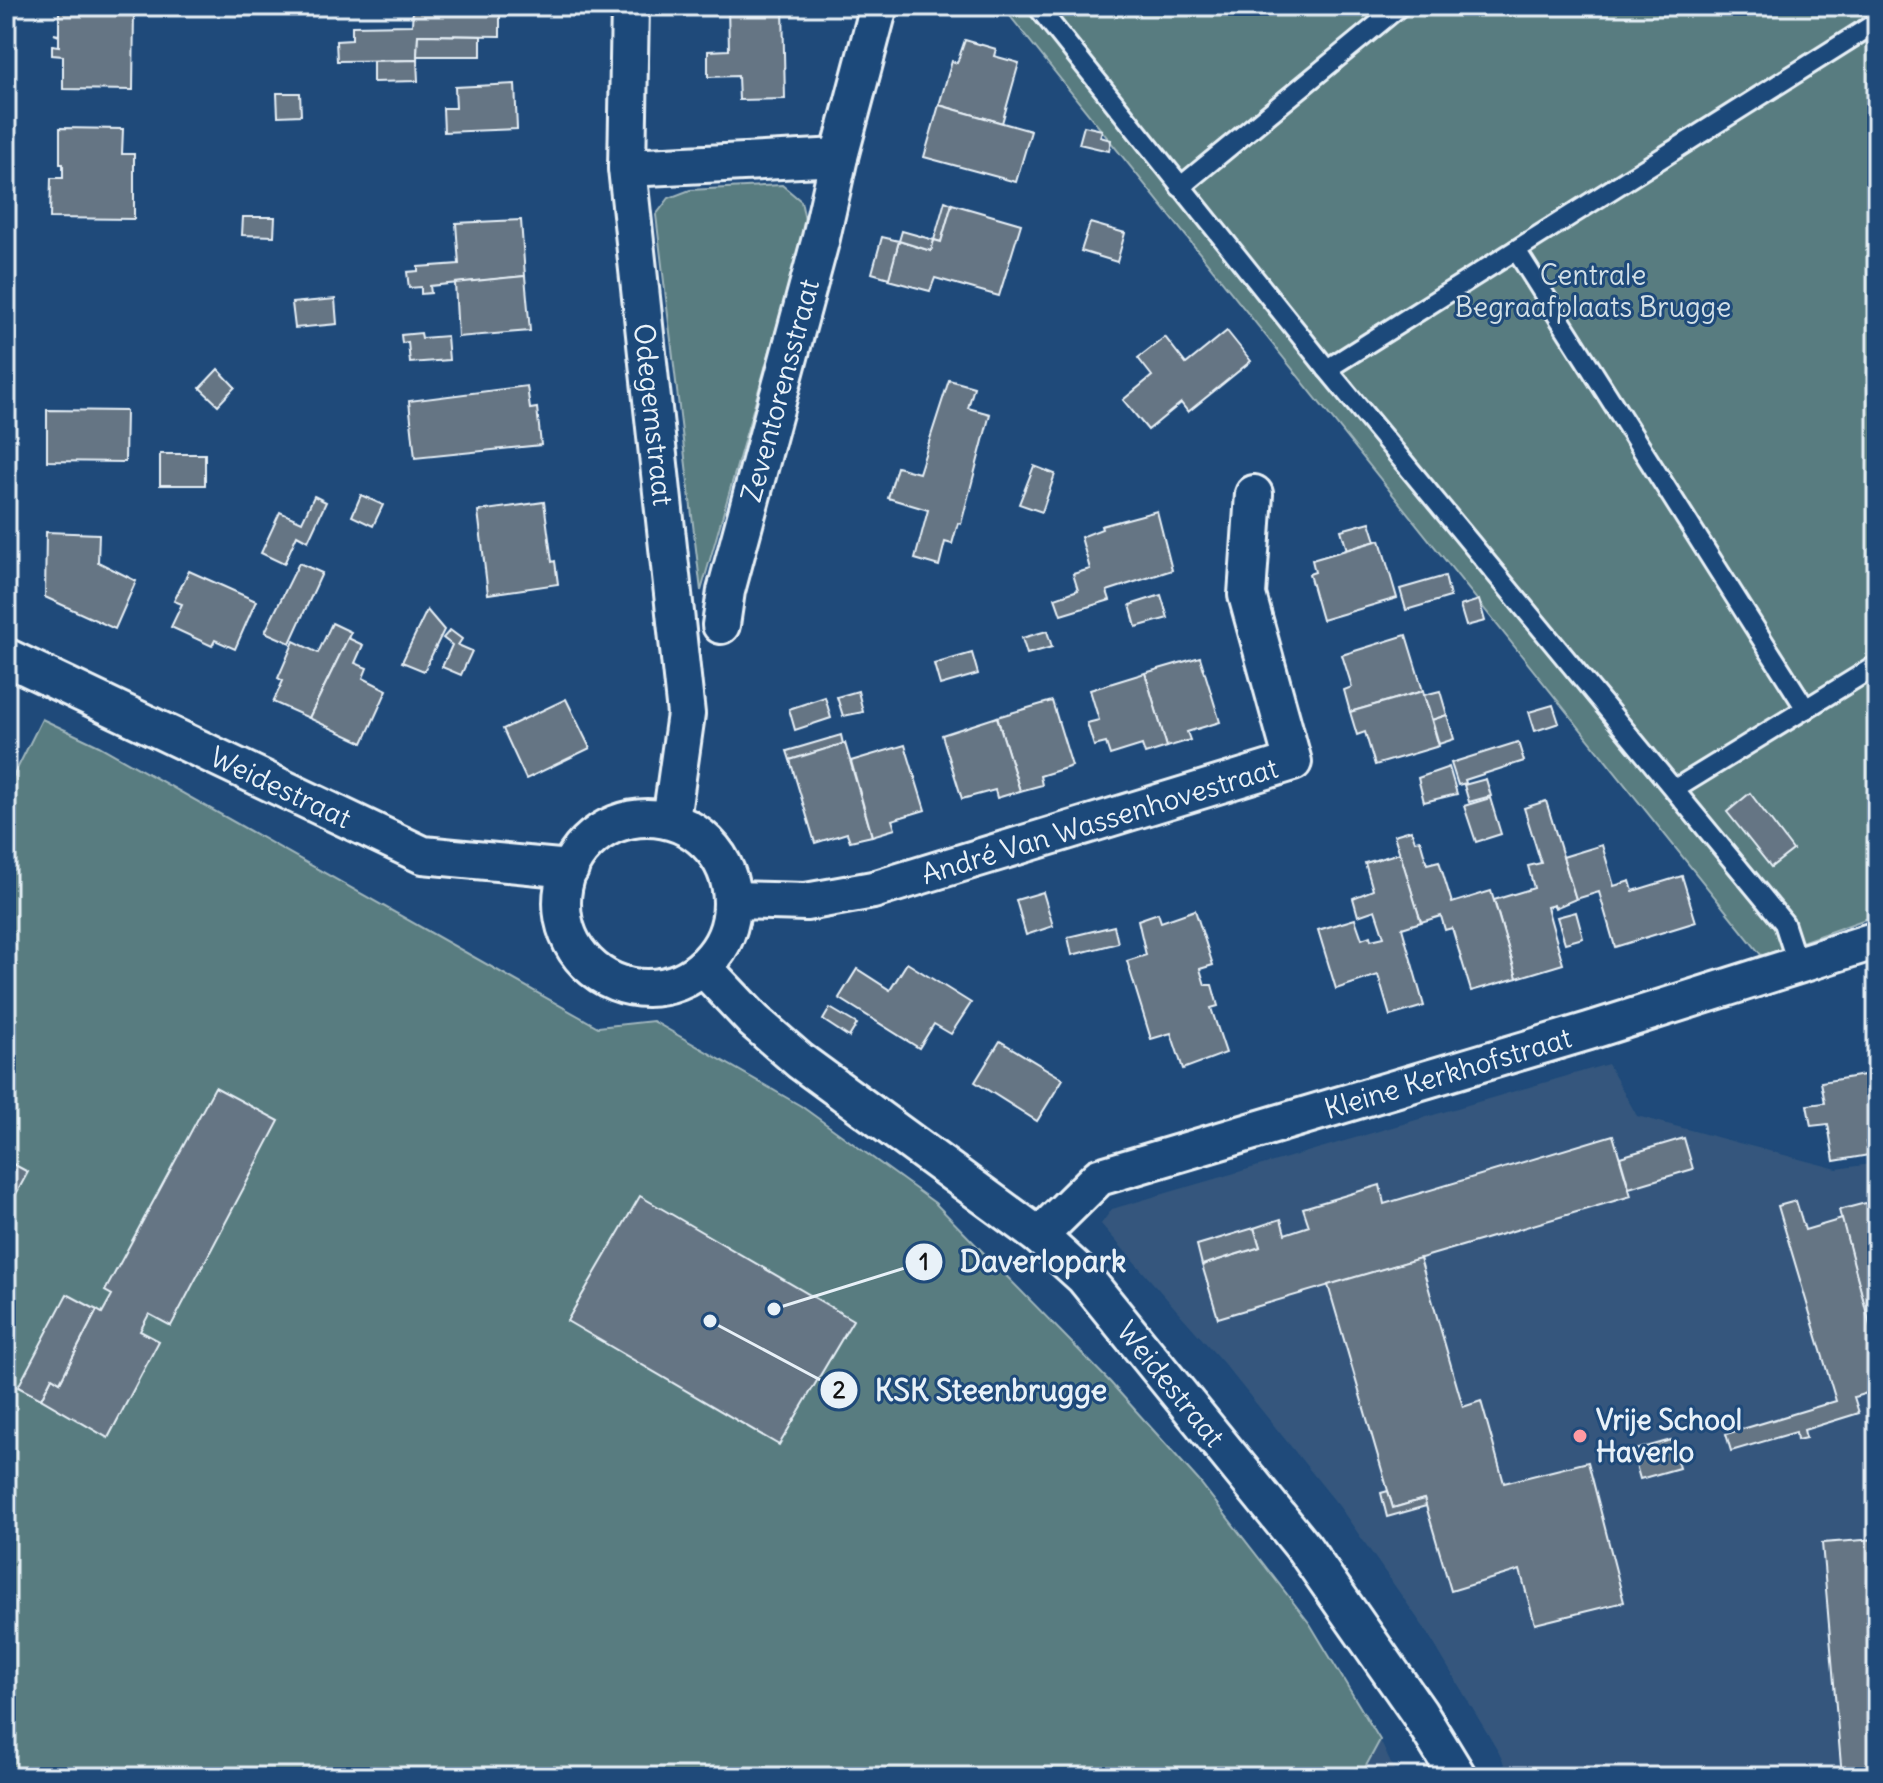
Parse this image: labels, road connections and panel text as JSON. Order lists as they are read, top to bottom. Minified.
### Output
{"streets":{"street":["Zeventorensstraat","Odegemstraat","Weidestraat","André Van Wassenhovestraat","Kleine Kerkhofstraat"]},"crossings":[["Odegemstraat","Weidestraat"],["Odegemstraat","André Van Wassenhovestraat"],["Weidestraat","André Van Wassenhovestraat"],["Weidestraat","Kleine Kerkhofstraat"]],"parks":["Centrale Begraafplaats Brugge"],"places":["Daverlopark","KSK Steenbrugge","Vrije School Haverlo"]}
